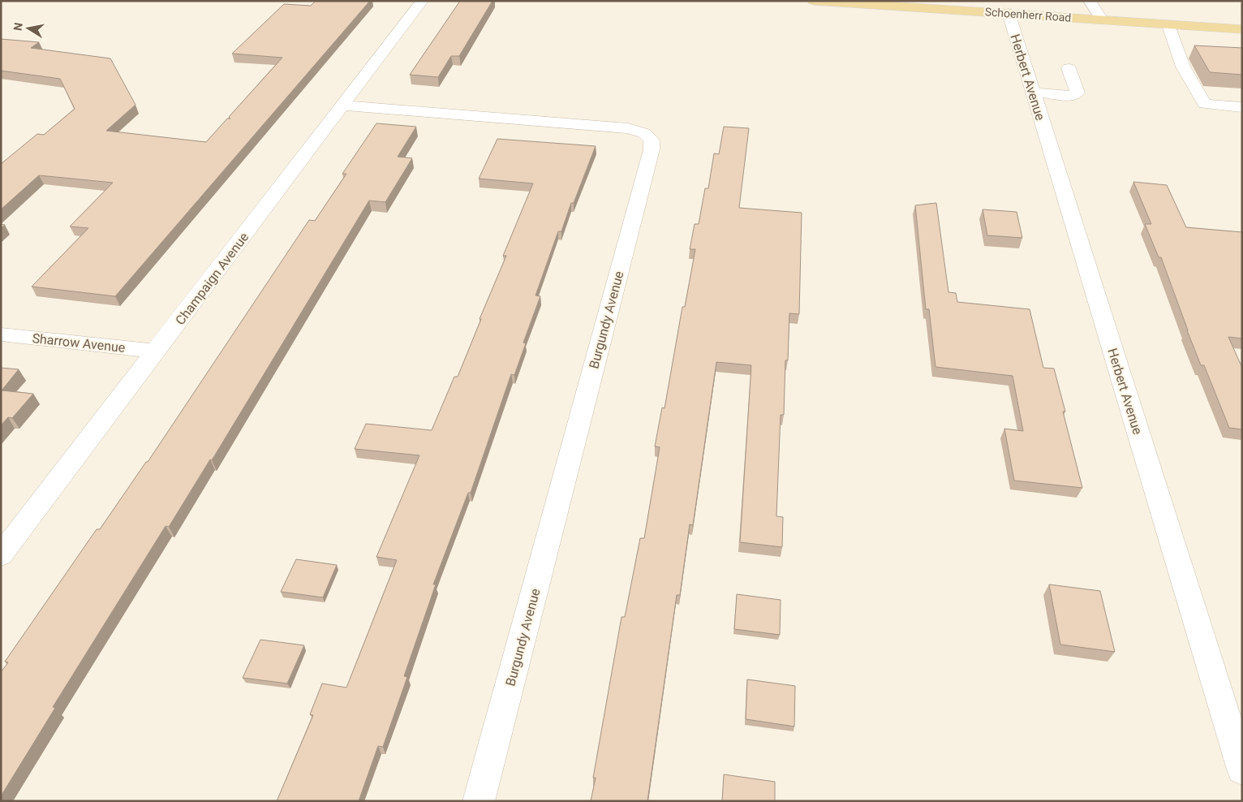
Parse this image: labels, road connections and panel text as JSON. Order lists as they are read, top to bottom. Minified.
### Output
{"streets":{"main road":["Schoenherr Road"],"street":["Herbert Avenue","Champaign Avenue","Burgundy Avenue","Sharrow Avenue"]},"crossings":[["Schoenherr Road","Herbert Avenue"],["Champaign Avenue","Burgundy Avenue"],["Champaign Avenue","Sharrow Avenue"]],"north":"left"}
